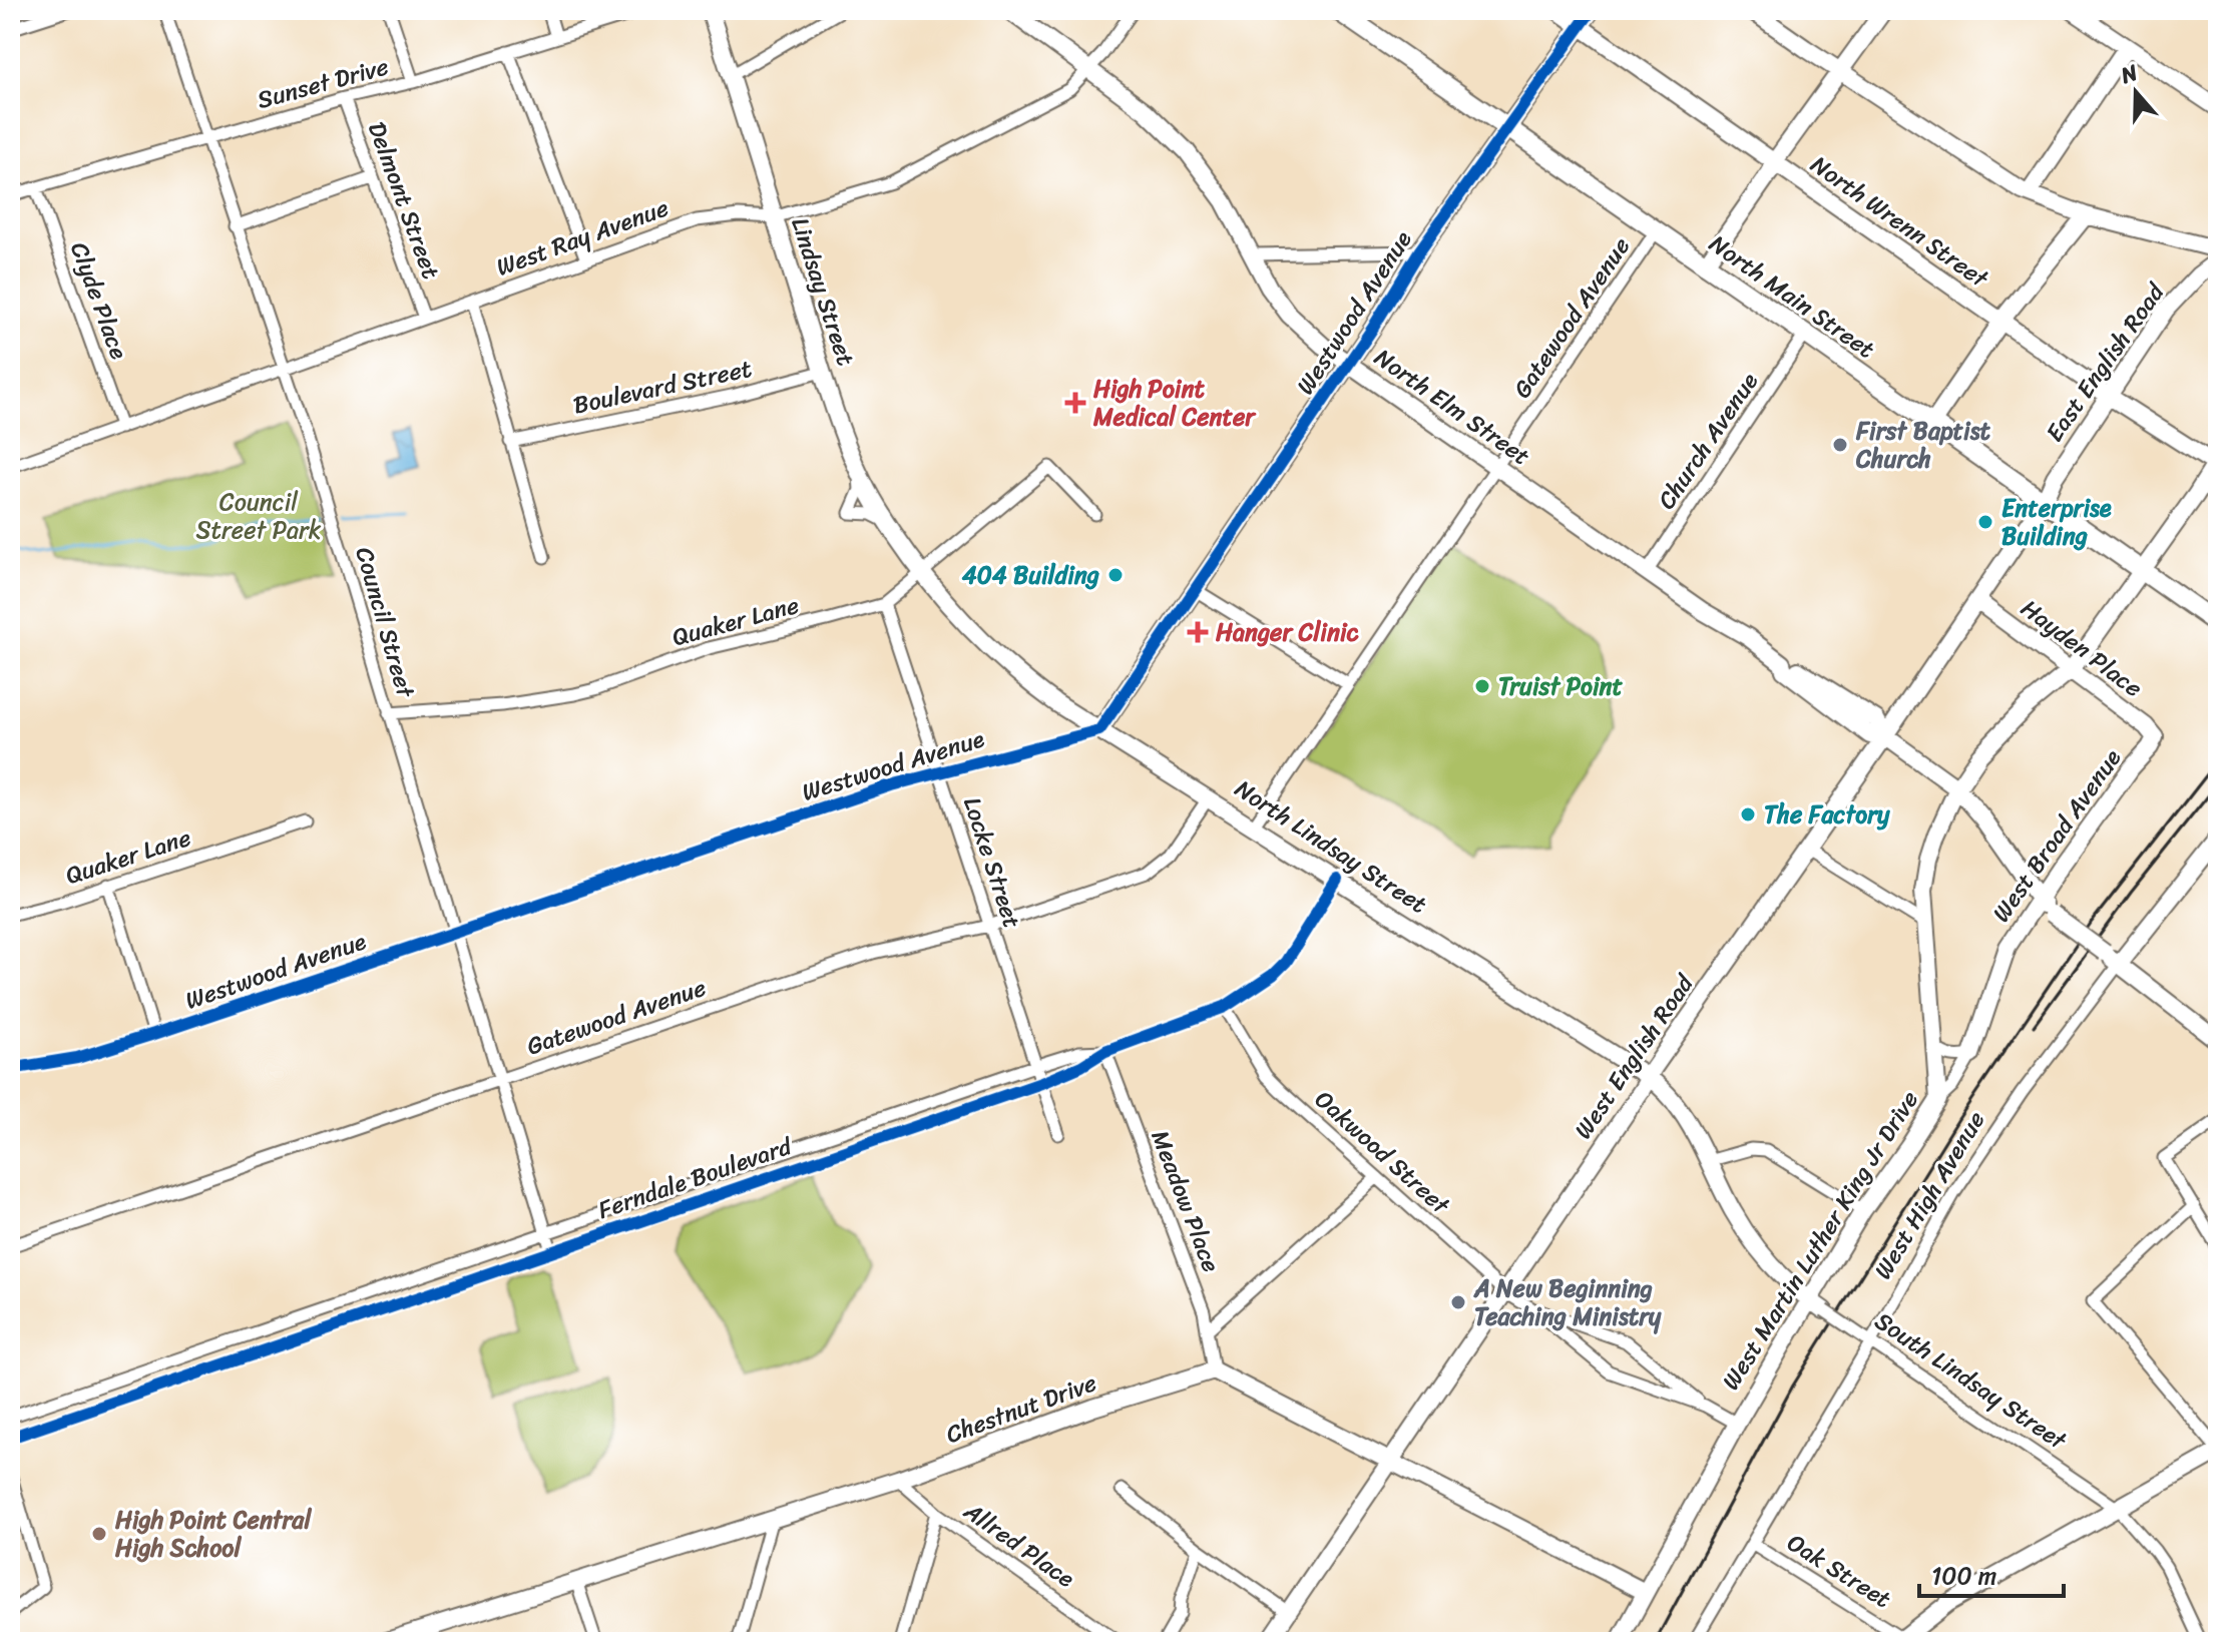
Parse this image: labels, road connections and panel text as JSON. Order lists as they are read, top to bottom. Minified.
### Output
{"streets":{"main road":["North Main Street"],"street":["Sunset Drive","Delmont Street","North Wrenn Street","West Ray Avenue","Lindsay Street","Clyde Place","Westwood Avenue","Gatewood Avenue","East English Road","Boulevard Street","North Elm Street","Church Avenue","Quaker Lane","Council Street","Hayden Place","West Broad Avenue","North Lindsay Street","Locke Street","West English Road","Oakwood Street","Ferndale Boulevard","West High Avenue","Meadow Place","West Martin Luther King Jr Drive","South Lindsay Street","Chestnut Drive","Allred Place","Oak Street"]},"crossings":[["Sunset Drive","Delmont Street"],["Sunset Drive","Clyde Place"],["Sunset Drive","Council Street"],["Delmont Street","West Ray Avenue"],["North Wrenn Street","Westwood Avenue"],["North Wrenn Street","East English Road"],["North Wrenn Street","West Martin Luther King Jr Drive"],["West Ray Avenue","Lindsay Street"],["West Ray Avenue","Clyde Place"],["West Ray Avenue","North Elm Street"],["West Ray Avenue","Council Street"],["Lindsay Street","Boulevard Street"],["Lindsay Street","Quaker Lane"],["Lindsay Street","North Lindsay Street"],["North Main Street","Westwood Avenue"],["North Main Street","Gatewood Avenue"],["North Main Street","East English Road"],["North Main Street","Church Avenue"],["North Main Street","West English Road"],["North Main Street","West Martin Luther King Jr Drive"],["Westwood Avenue","North Elm Street"],["Westwood Avenue","Council Street"],["Westwood Avenue","North Lindsay Street"],["Westwood Avenue","Locke Street"],["Gatewood Avenue","North Elm Street"],["Gatewood Avenue","Council Street"],["Gatewood Avenue","North Lindsay Street"],["Gatewood Avenue","Locke Street"],["East English Road","West English Road"],["North Elm Street","Church Avenue"],["North Elm Street","West Broad Avenue"],["North Elm Street","West English Road"],["North Elm Street","West High Avenue"],["North Elm Street","West Martin Luther King Jr Drive"],["Quaker Lane","Council Street"],["Quaker Lane","North Lindsay Street"],["Quaker Lane","Locke Street"],["Council Street","Ferndale Boulevard"],["Hayden Place","West Broad Avenue"],["Hayden Place","West English Road"],["Hayden Place","West Martin Luther King Jr Drive"],["West Broad Avenue","West Martin Luther King Jr Drive"],["North Lindsay Street","West English Road"],["North Lindsay Street","Ferndale Boulevard"],["North Lindsay Street","South Lindsay Street"],["Locke Street","Ferndale Boulevard"],["West English Road","Oakwood Street"],["Oakwood Street","Ferndale Boulevard"],["Oakwood Street","West Martin Luther King Jr Drive"],["Ferndale Boulevard","Meadow Place"],["West High Avenue","South Lindsay Street"],["West High Avenue","Oak Street"],["Meadow Place","Chestnut Drive"],["West Martin Luther King Jr Drive","South Lindsay Street"],["Chestnut Drive","Allred Place"]],"parks":["Council Street Park"],"places":{"health":["High Point Medical Center","Hanger Clinic"],"other":["First Baptist Church","Enterprise Building","404 Building","Truist Point","The Factory","A New Beginning Teaching Ministry","High Point Central High School"]},"scale_bar":"100 m","north":"top"}
